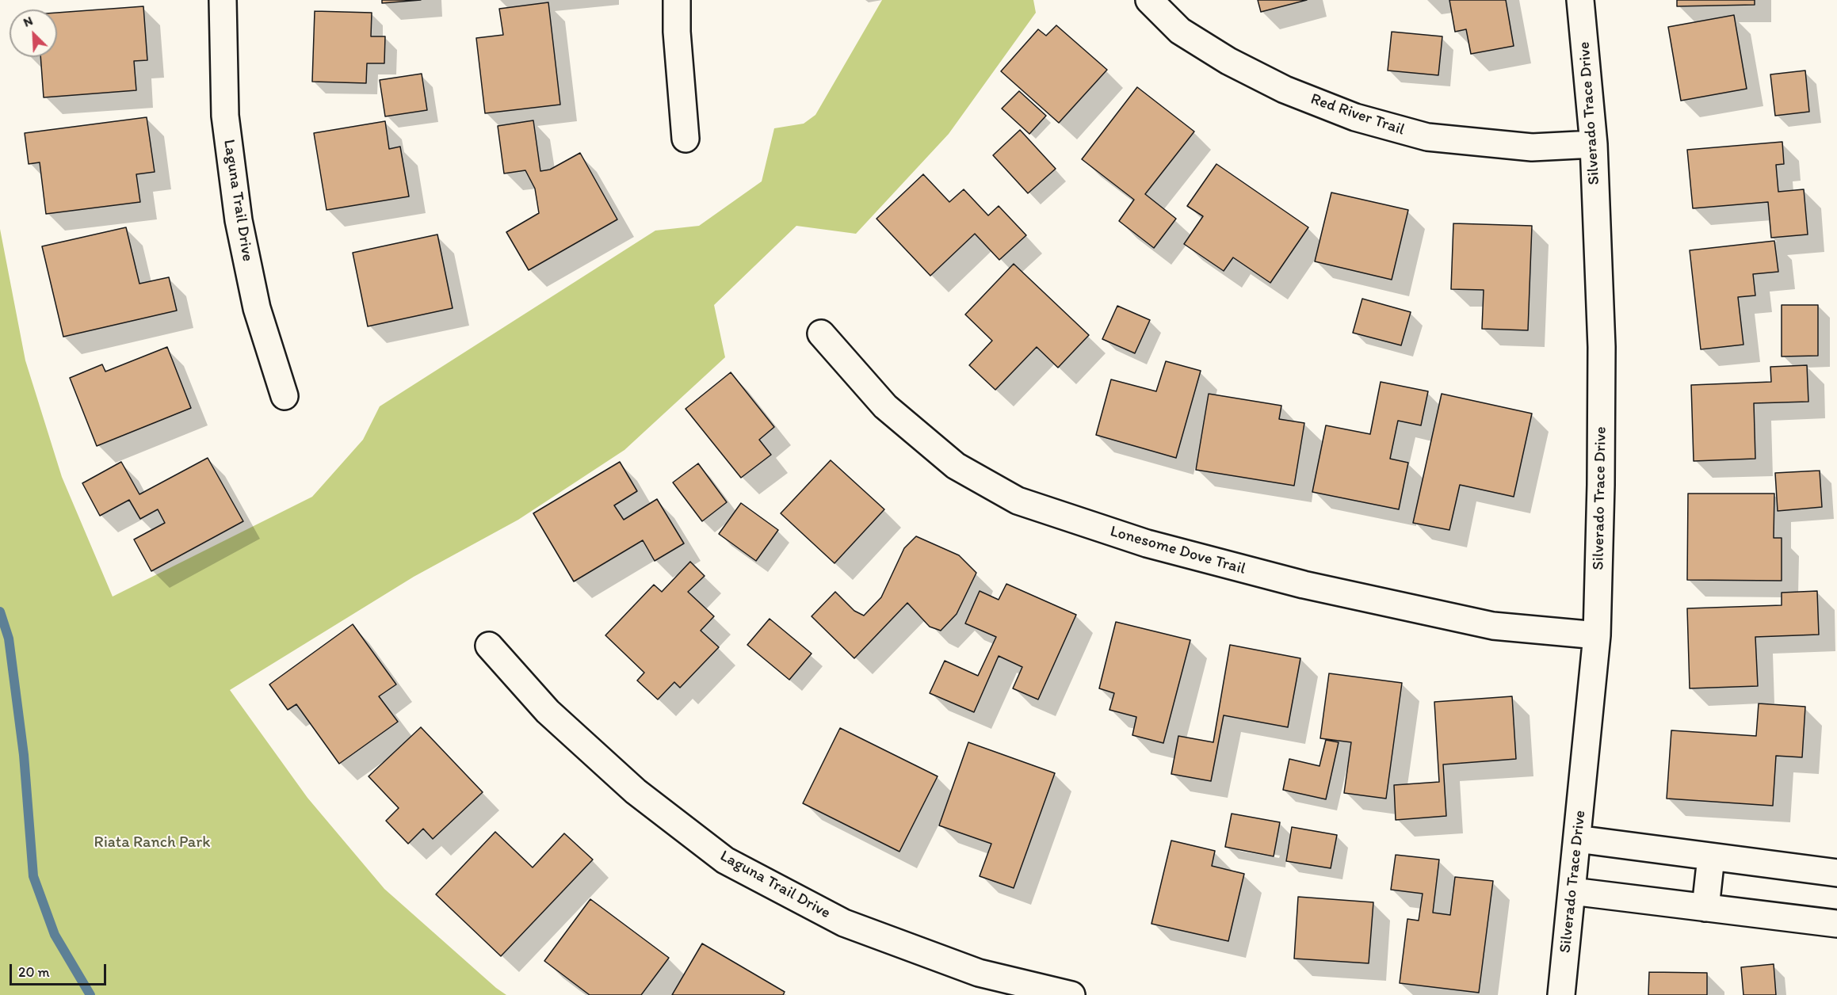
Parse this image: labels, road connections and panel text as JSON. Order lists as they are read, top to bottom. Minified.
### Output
{"streets":{"street":["Silverado Trace Drive","Red River Trail","Laguna Trail Drive","Lonesome Dove Trail"]},"crossings":[["Silverado Trace Drive","Red River Trail"],["Silverado Trace Drive","Lonesome Dove Trail"]],"parks":["Riata Ranch Park"],"scale_bar":"20 m","north":"top left"}
